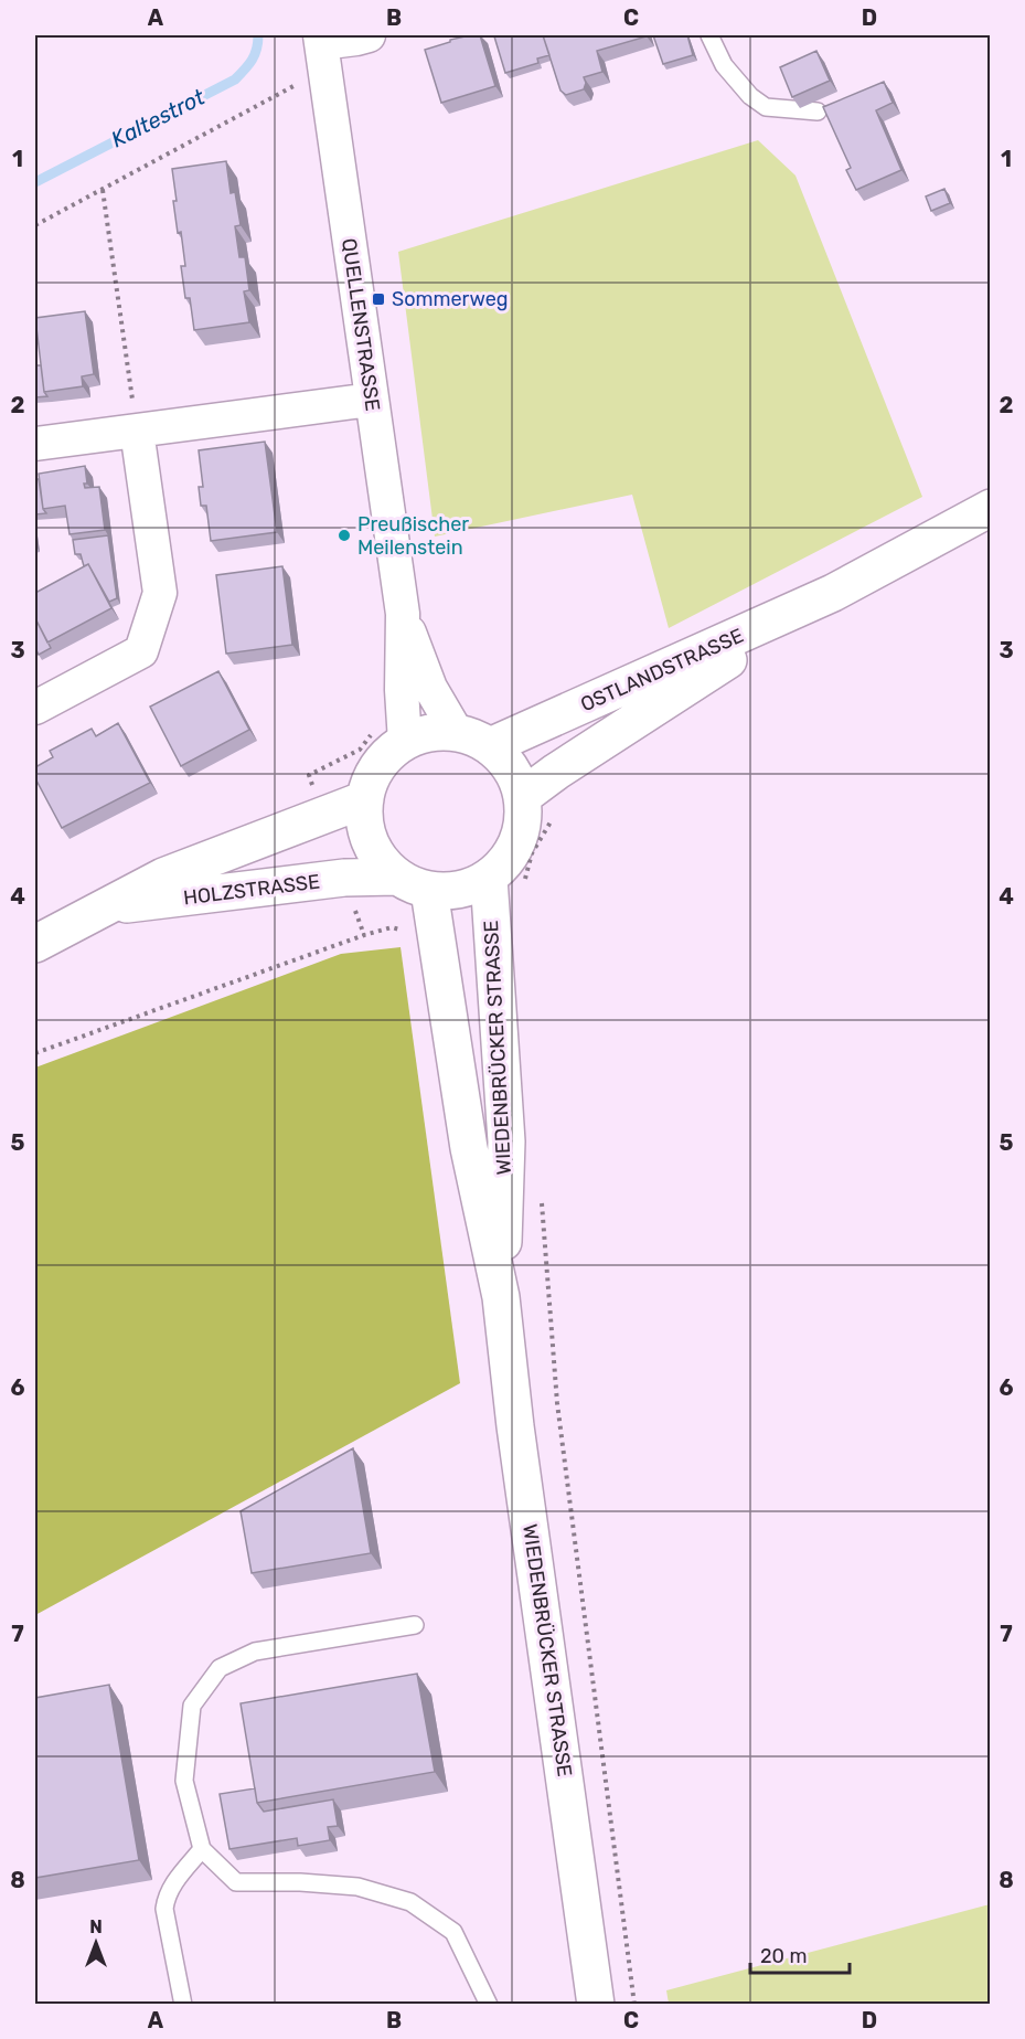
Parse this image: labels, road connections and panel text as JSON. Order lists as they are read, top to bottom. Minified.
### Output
{"streets":{"main road":["OSTLANDSTRASSE","HOLZSTRASSE","WIEDENBRÜCKER STRASSE"],"street":["QUELLENSTRASSE"]},"crossings":[["QUELLENSTRASSE","OSTLANDSTRASSE"],["QUELLENSTRASSE","HOLZSTRASSE"],["QUELLENSTRASSE","WIEDENBRÜCKER STRASSE"],["OSTLANDSTRASSE","HOLZSTRASSE"],["OSTLANDSTRASSE","WIEDENBRÜCKER STRASSE"],["HOLZSTRASSE","WIEDENBRÜCKER STRASSE"]],"water":["Kaltestrot"],"places":{"transit":["Sommerweg"],"other":["Preußischer Meilenstein"]},"scale_bar":"20 m","north":"top","grid":{"columns":["A","B","C","D"],"rows":["1","2","3","4","5","6","7","8"]}}
